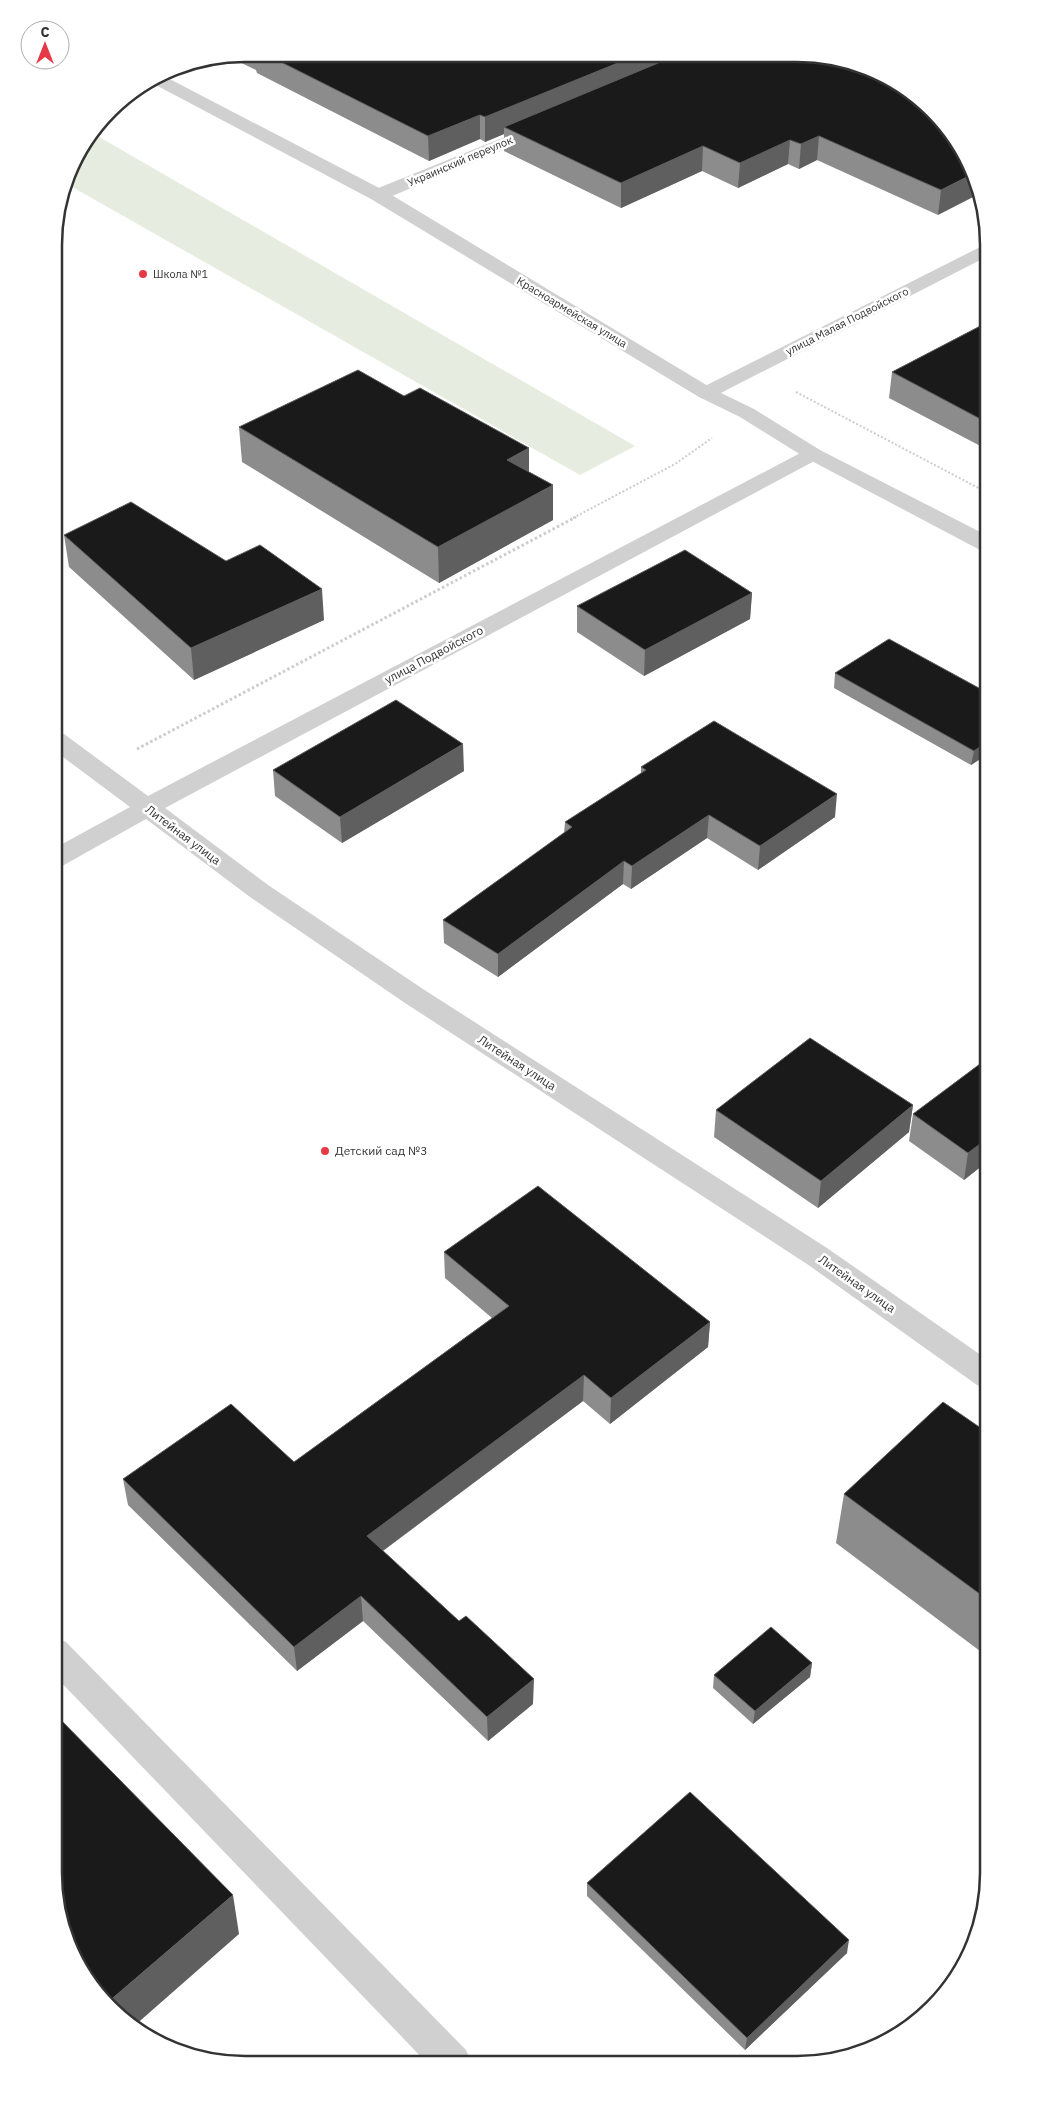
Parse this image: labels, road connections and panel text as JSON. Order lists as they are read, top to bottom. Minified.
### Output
{"streets":{"street":["Украинский переулок","Красноармейская улица","улица Малая Подвойского","улица Подвойского","Литейная улица"]},"crossings":[["Украинский переулок","Красноармейская улица"],["Красноармейская улица","улица Малая Подвойского"],["Красноармейская улица","улица Подвойского"],["улица Подвойского","Литейная улица"]],"places":["Школа №1","Детский сад №3"],"north":"top"}
